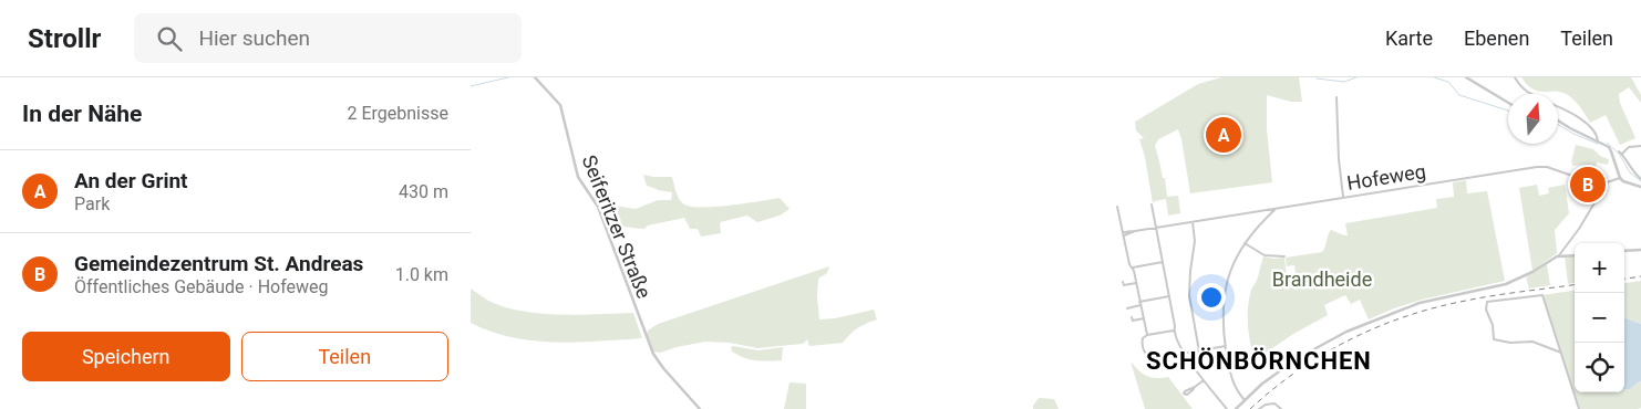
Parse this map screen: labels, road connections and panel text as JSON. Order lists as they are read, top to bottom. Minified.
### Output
{"streets":{"street":["Hofeweg","Seiferitzer Straße"]},"districts":["SCHÖNBÖRNCHEN"],"parks":["Brandheide"],"north":"top","page":{"header":"Strollr","search":"Hier suchen","nav":["Karte","Ebenen","Teilen"],"heading":["In der Nähe","2 Ergebnisse"],"pins":["A","B"],"list":[{"mark":"A","name":"An der Grint","note":"Park","value":"430 m"},{"mark":"B","name":"Gemeindezentrum St. Andreas","note":"Öffentliches Gebäude · Hofeweg","value":"1.0 km"}],"map_buttons":["+","−"],"buttons":["Speichern","Teilen"]}}
